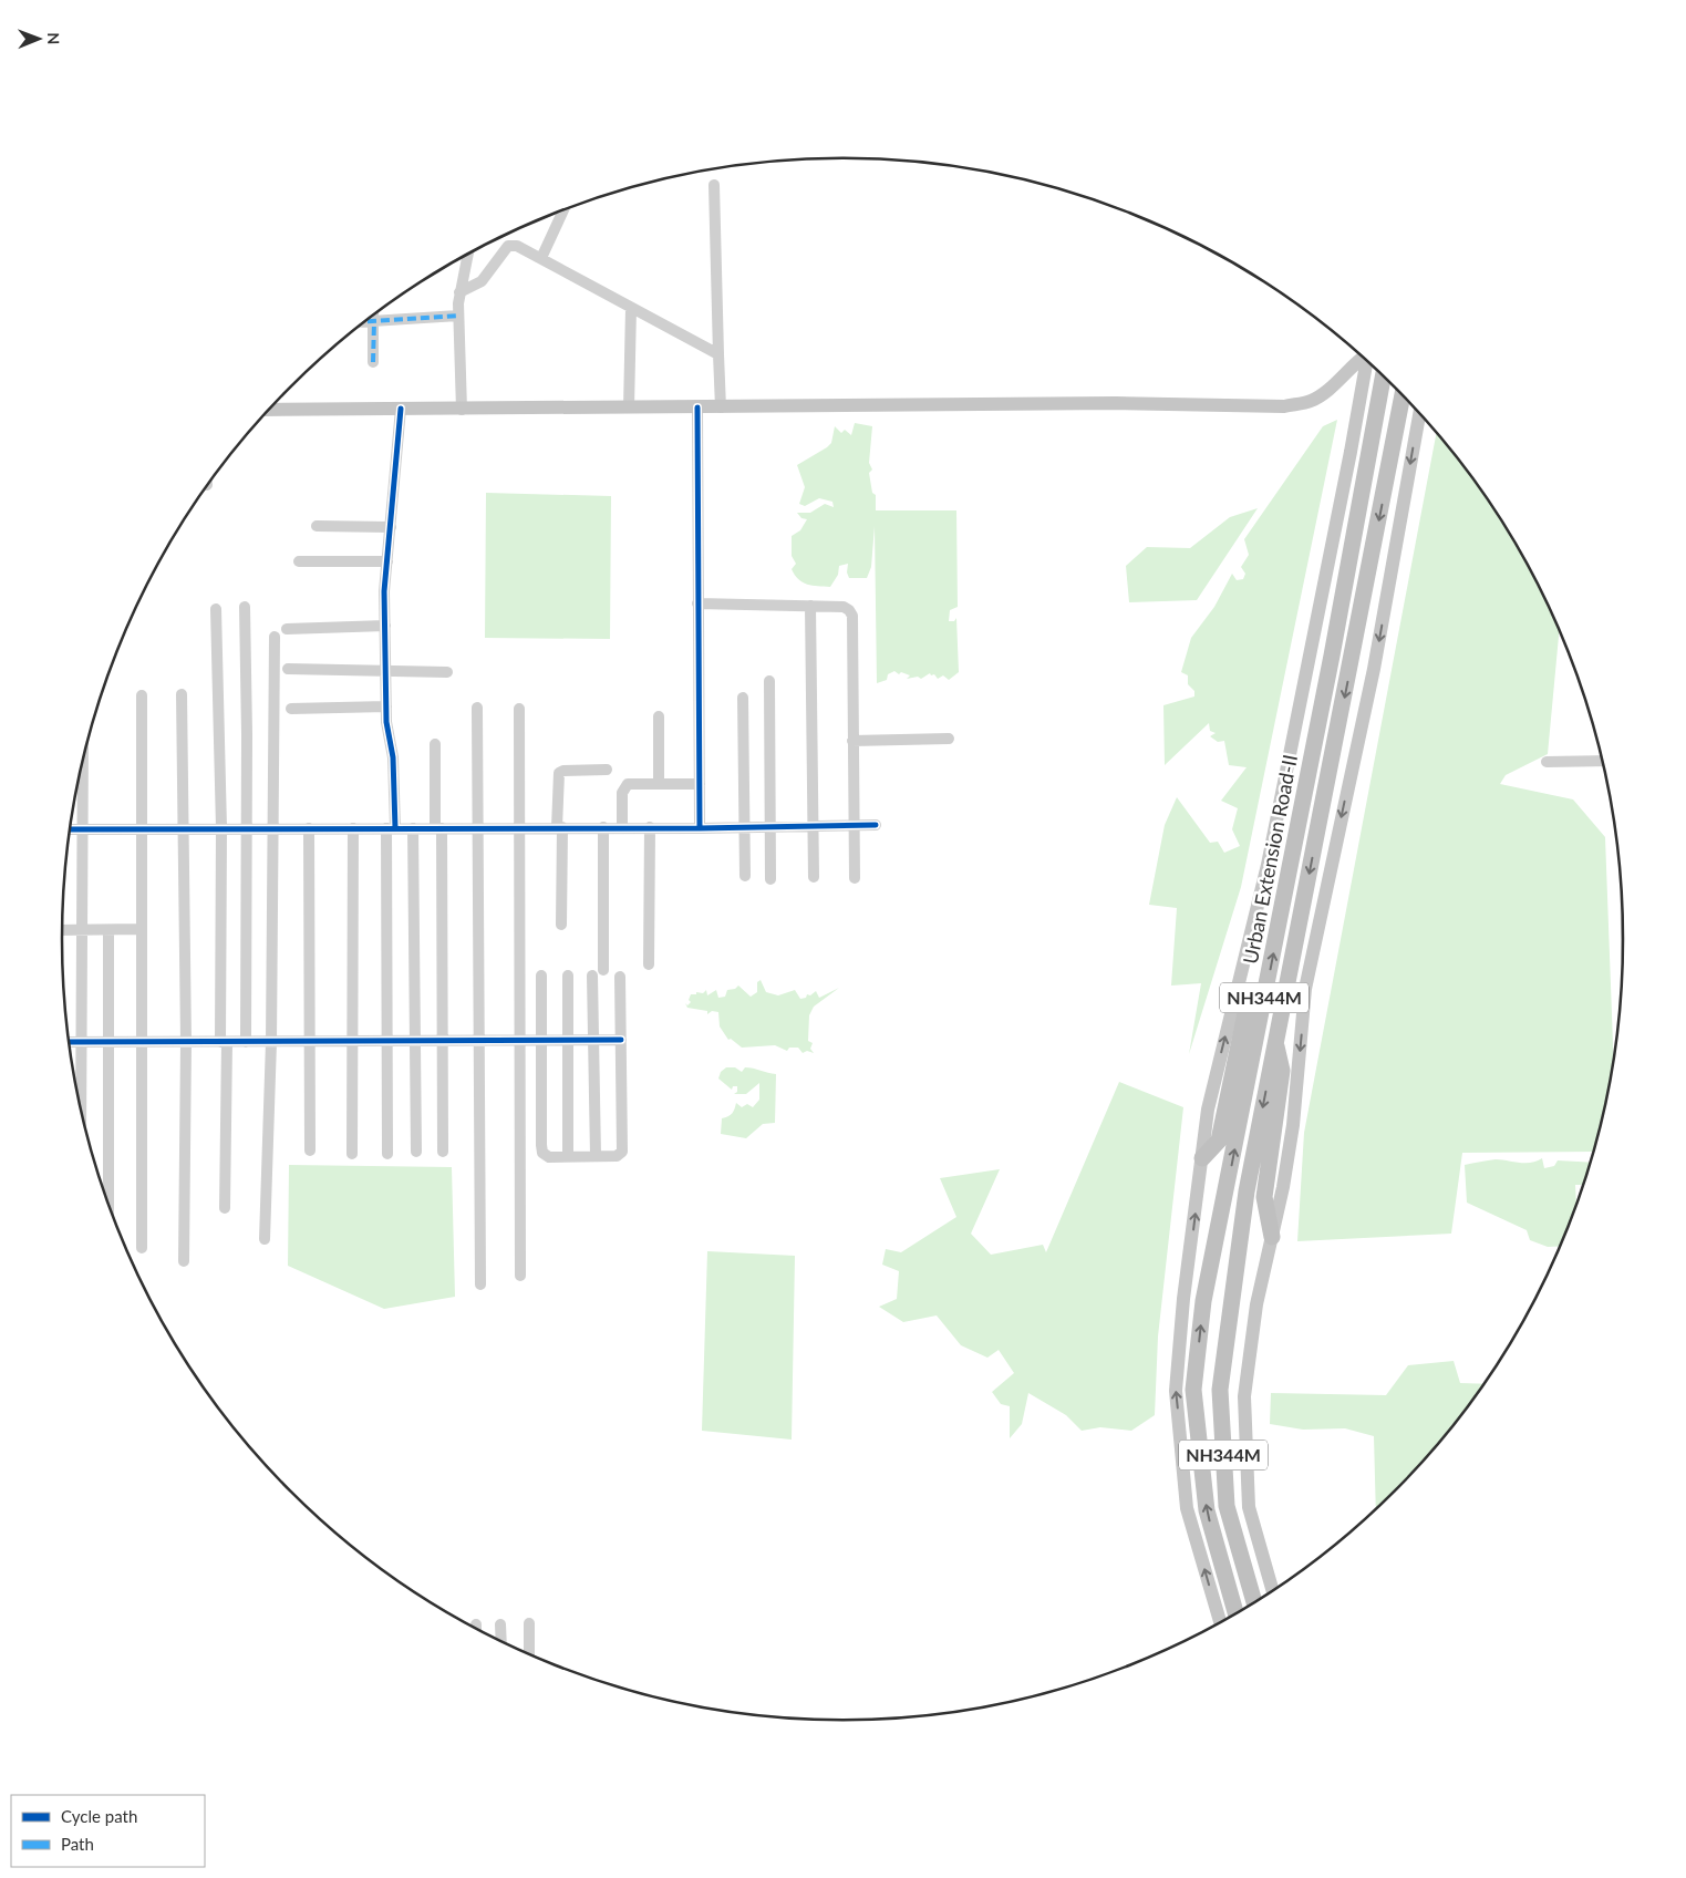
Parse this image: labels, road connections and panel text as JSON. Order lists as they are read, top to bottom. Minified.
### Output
{"streets":{"highway":["Urban Extension Road-II","NH344M"]},"legend":["Cycle path","Path"],"north":"right"}
